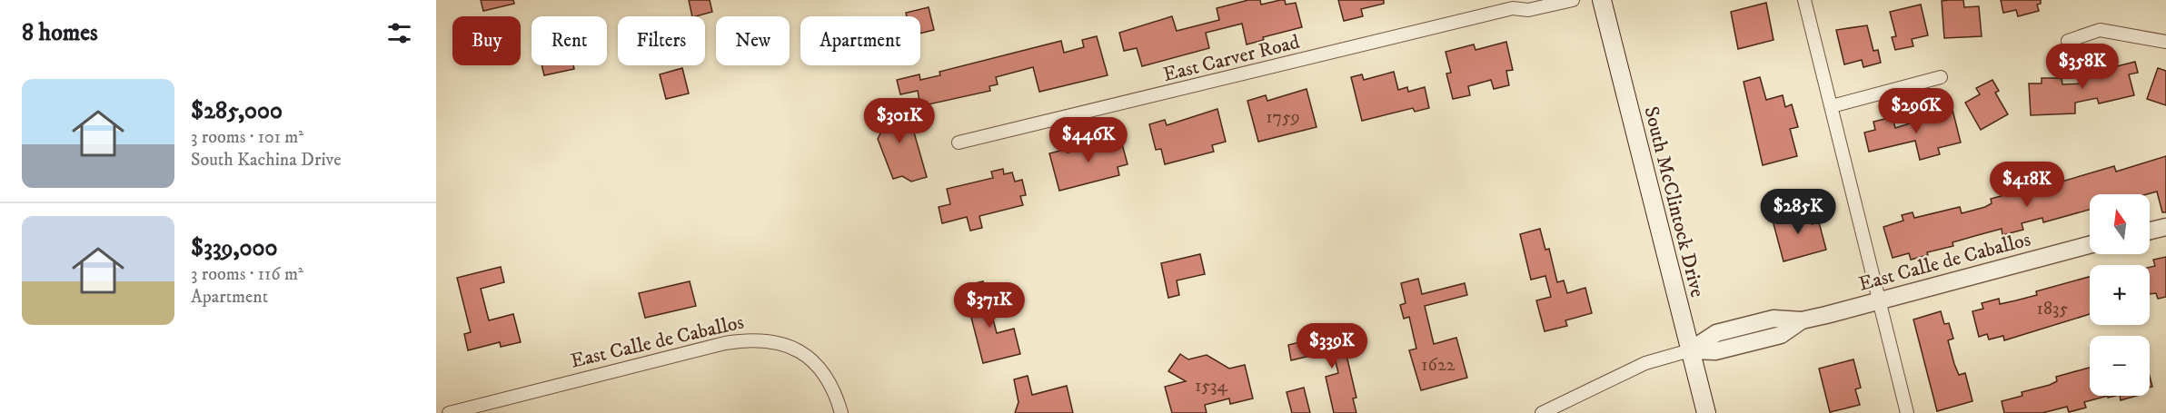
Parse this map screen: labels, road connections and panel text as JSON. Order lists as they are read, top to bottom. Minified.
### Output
{"streets":{"main road":["South McClintock Drive"],"street":["East Carver Road","East Calle de Caballos"]},"crossings":[["South McClintock Drive","East Calle de Caballos"]],"house_numbers":["1759","1835","1622","1534"],"north":"top","page":{"heading":"8 homes","chip":["Buy","Rent","Filters","New","Apartment"],"price":["$358K","$296K","$301K","$446K","$418K","$285K","$371K","$339K"],"list":[{"name":"$285,000","note":"3 rooms · 101 m² · South Kachina Drive"},{"name":"$339,000","note":"3 rooms · 116 m² · Apartment"}],"map_buttons":["+","−"]}}
